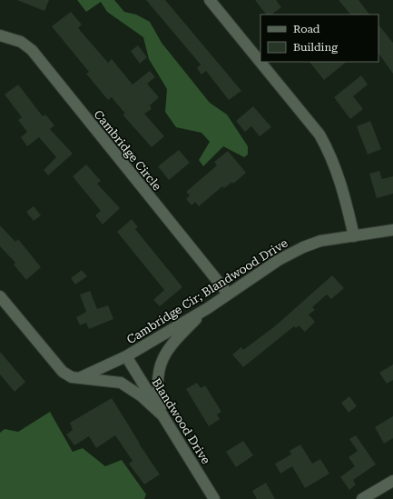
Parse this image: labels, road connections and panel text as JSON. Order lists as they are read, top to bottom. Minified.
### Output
{"streets":{"street":["Cambridge Circle","Cambridge Cir; Blandwood Drive","Blandwood Drive"]},"crossings":[["Cambridge Circle","Cambridge Cir; Blandwood Drive"],["Cambridge Cir; Blandwood Drive","Blandwood Drive"]],"legend":["Road","Building"]}
